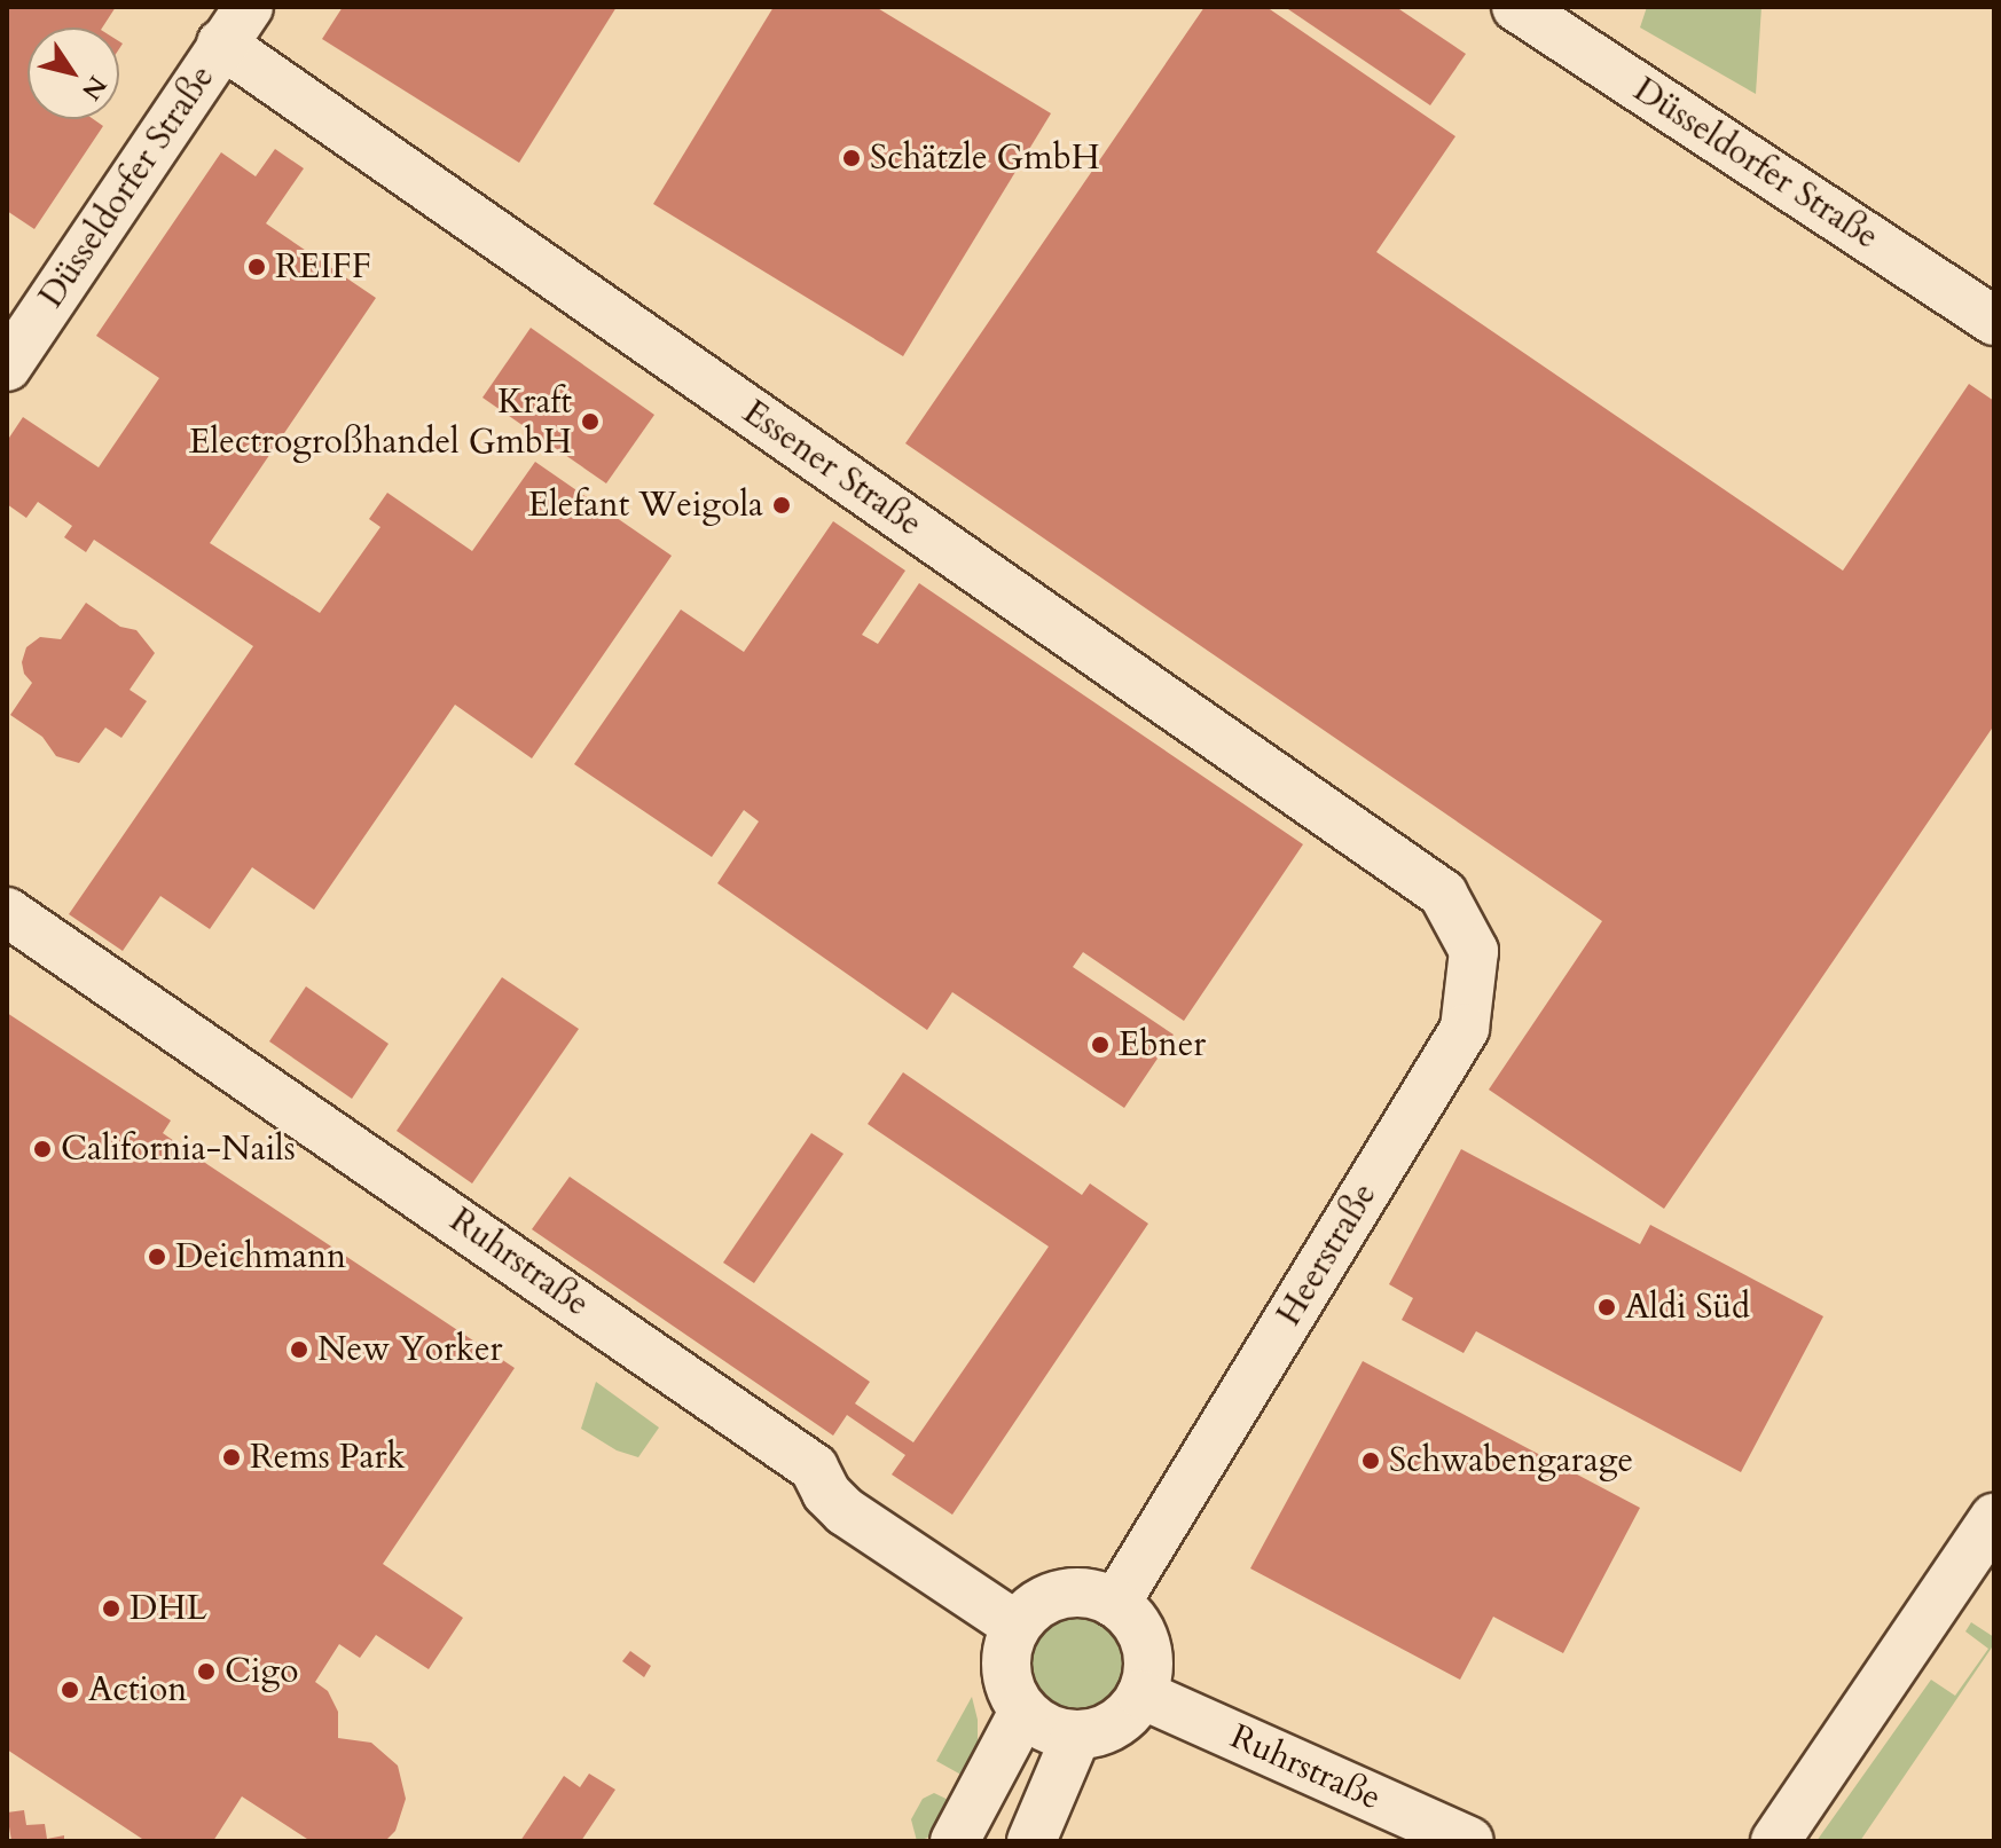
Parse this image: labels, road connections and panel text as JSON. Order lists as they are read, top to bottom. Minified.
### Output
{"streets":{"street":["Düsseldorfer Straße","Essener Straße","Heerstraße","Ruhrstraße"]},"crossings":[["Düsseldorfer Straße","Essener Straße"],["Essener Straße","Heerstraße"],["Heerstraße","Ruhrstraße"]],"places":["Schätzle GmbH","REIFF","Kraft Electrogroßhandel GmbH","Elefant Weigola","Ebner","California-Nails","Deichmann","Aldi Süd","New Yorker","Rems Park","Schwabengarage","DHL","Cigo","Action"],"north":"bottom right"}
